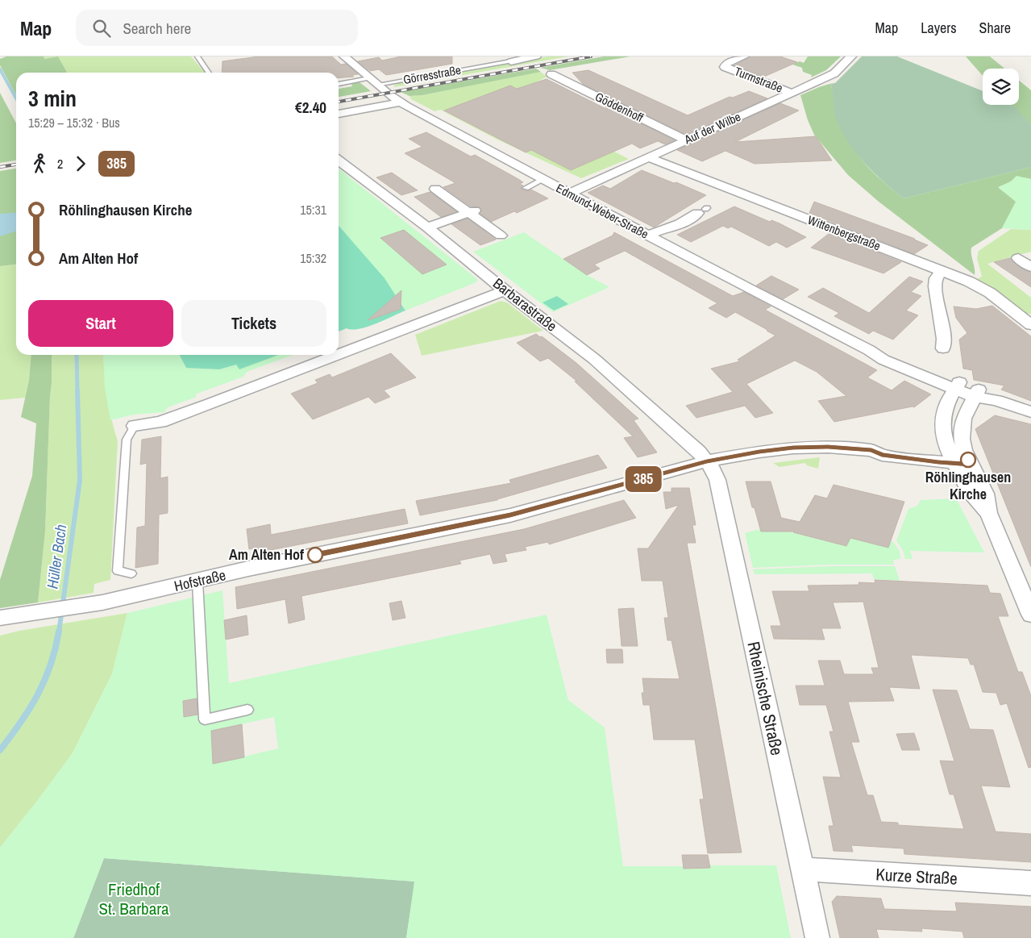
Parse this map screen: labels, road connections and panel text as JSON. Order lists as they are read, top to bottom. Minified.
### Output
{"streets":{"street":["Görresstraße","Turmstraße","Göddenhoff","Auf der Wilbe","Edmund-Weber-Straße","Wittenbergstraße","Barbarastraße","Hofstraße","Rheinische Straße","Kurze Straße"]},"crossings":[["Görresstraße","Edmund-Weber-Straße"],["Turmstraße","Auf der Wilbe"],["Göddenhoff","Auf der Wilbe"],["Auf der Wilbe","Edmund-Weber-Straße"],["Auf der Wilbe","Wittenbergstraße"],["Barbarastraße","Hofstraße"],["Barbarastraße","Rheinische Straße"],["Hofstraße","Rheinische Straße"],["Rheinische Straße","Kurze Straße"]],"water":["Hüller Bach"],"parks":["Friedhof St. Barbara"],"places":["Röhlinghausen Kirche","Am Alten Hof"],"lines":["bus line 385"],"page":{"header":"Map","search":"Search here","nav":["Map","Layers","Share"],"on_map":"385","heading":["3 min","15:29 – 15:32 · Bus","€2.40"],"legs":["2","385"],"list":[{"name":"Röhlinghausen Kirche","value":"15:31"},{"name":"Am Alten Hof","value":"15:32"}],"buttons":["Start","Tickets"]}}
